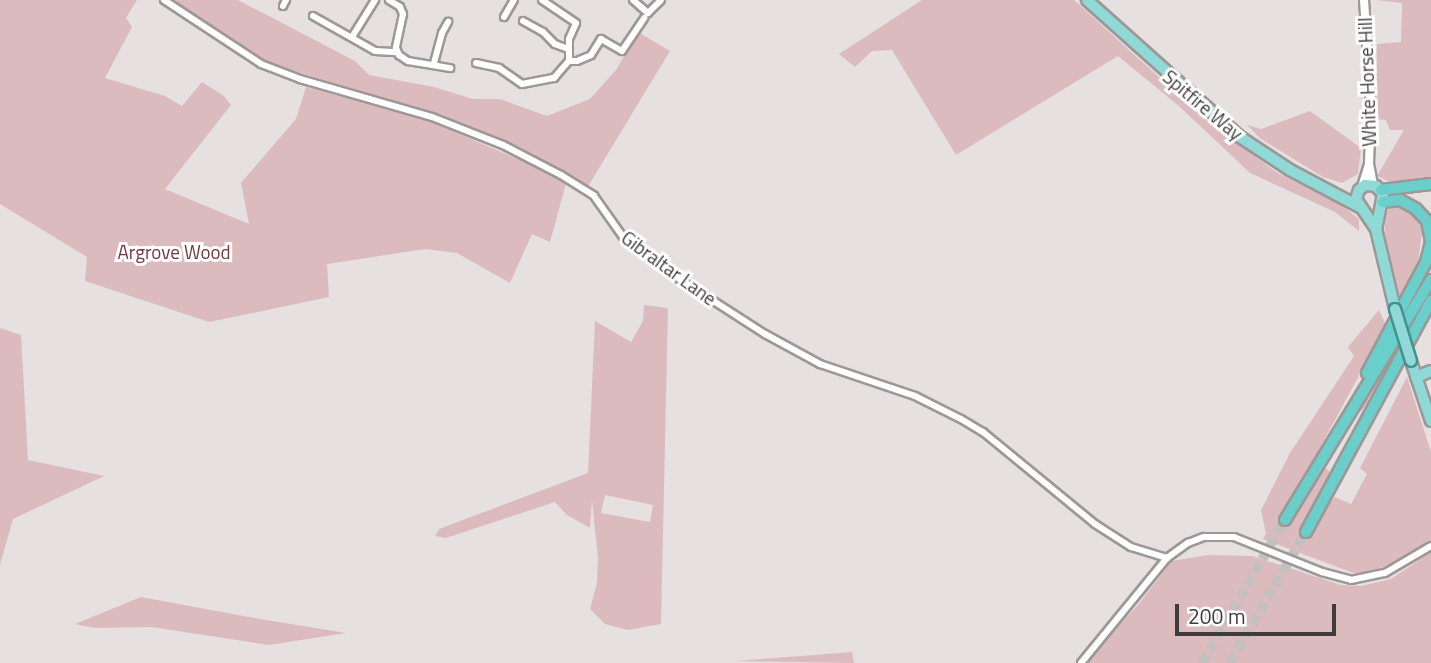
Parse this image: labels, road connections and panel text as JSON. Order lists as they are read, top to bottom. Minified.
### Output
{"streets":{"main road":["Spitfire Way"],"street":["White Horse Hill","Gibraltar Lane"]},"parks":["Argrove Wood"],"scale_bar":"200 m"}
